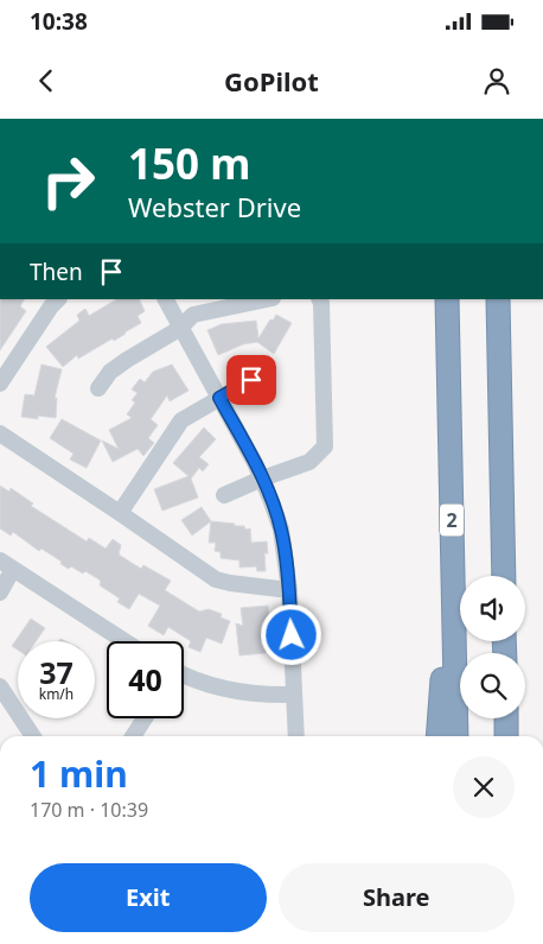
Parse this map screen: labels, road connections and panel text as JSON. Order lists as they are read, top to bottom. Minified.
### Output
{"streets":{"highway":["2"]},"page":{"status":"10:38","header":"GoPilot","turn":["150 m","Webster Drive"],"then":"Then","speed":"37 km/h","limit":"40","heading":["1 min","170 m · 10:39"],"buttons":["Exit","Share"]}}
